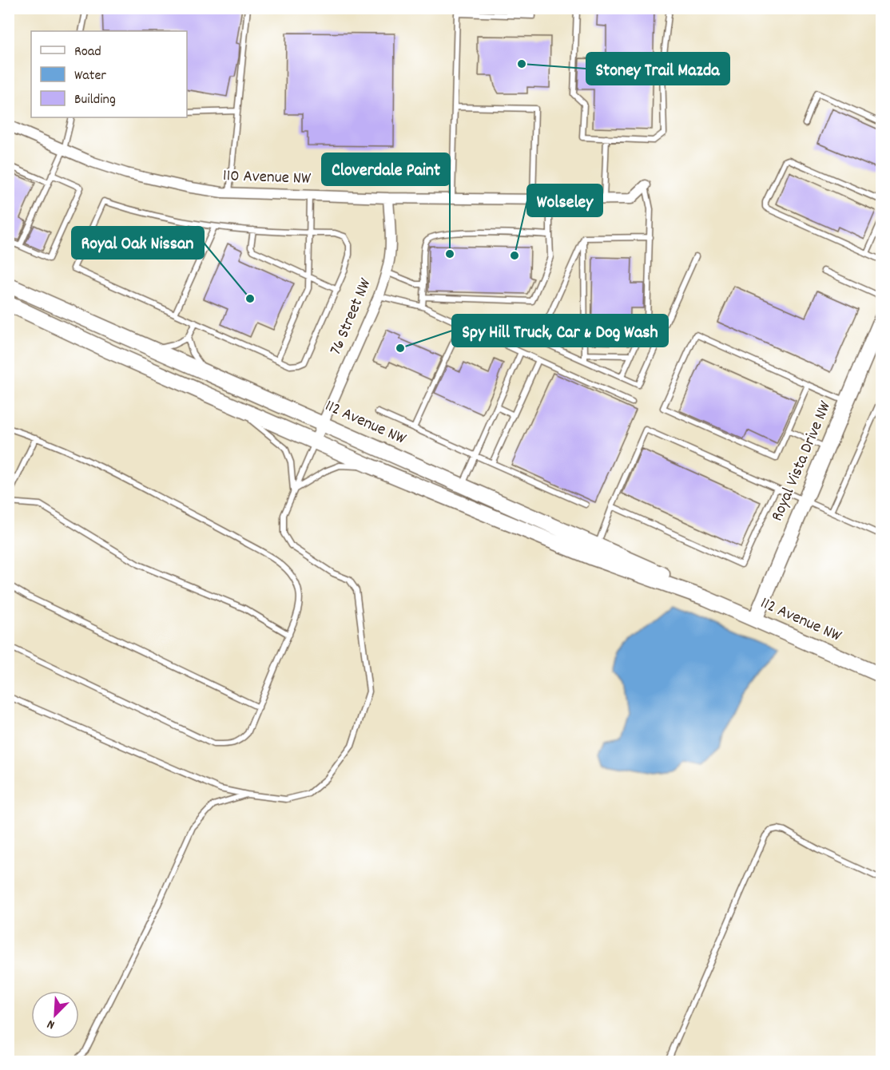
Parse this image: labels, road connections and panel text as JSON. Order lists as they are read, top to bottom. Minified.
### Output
{"streets":{"street":["110 Avenue NW","76 Street NW","112 Avenue NW","Royal Vista Drive NW"]},"crossings":[["110 Avenue NW","76 Street NW"],["76 Street NW","112 Avenue NW"],["112 Avenue NW","Royal Vista Drive NW"]],"places":["Stoney Trail Mazda","Cloverdale Paint","Wolseley","Royal Oak Nissan","Spy Hill Truck, Car & Dog Wash"],"legend":["Road","Water","Building"],"north":"bottom left"}
